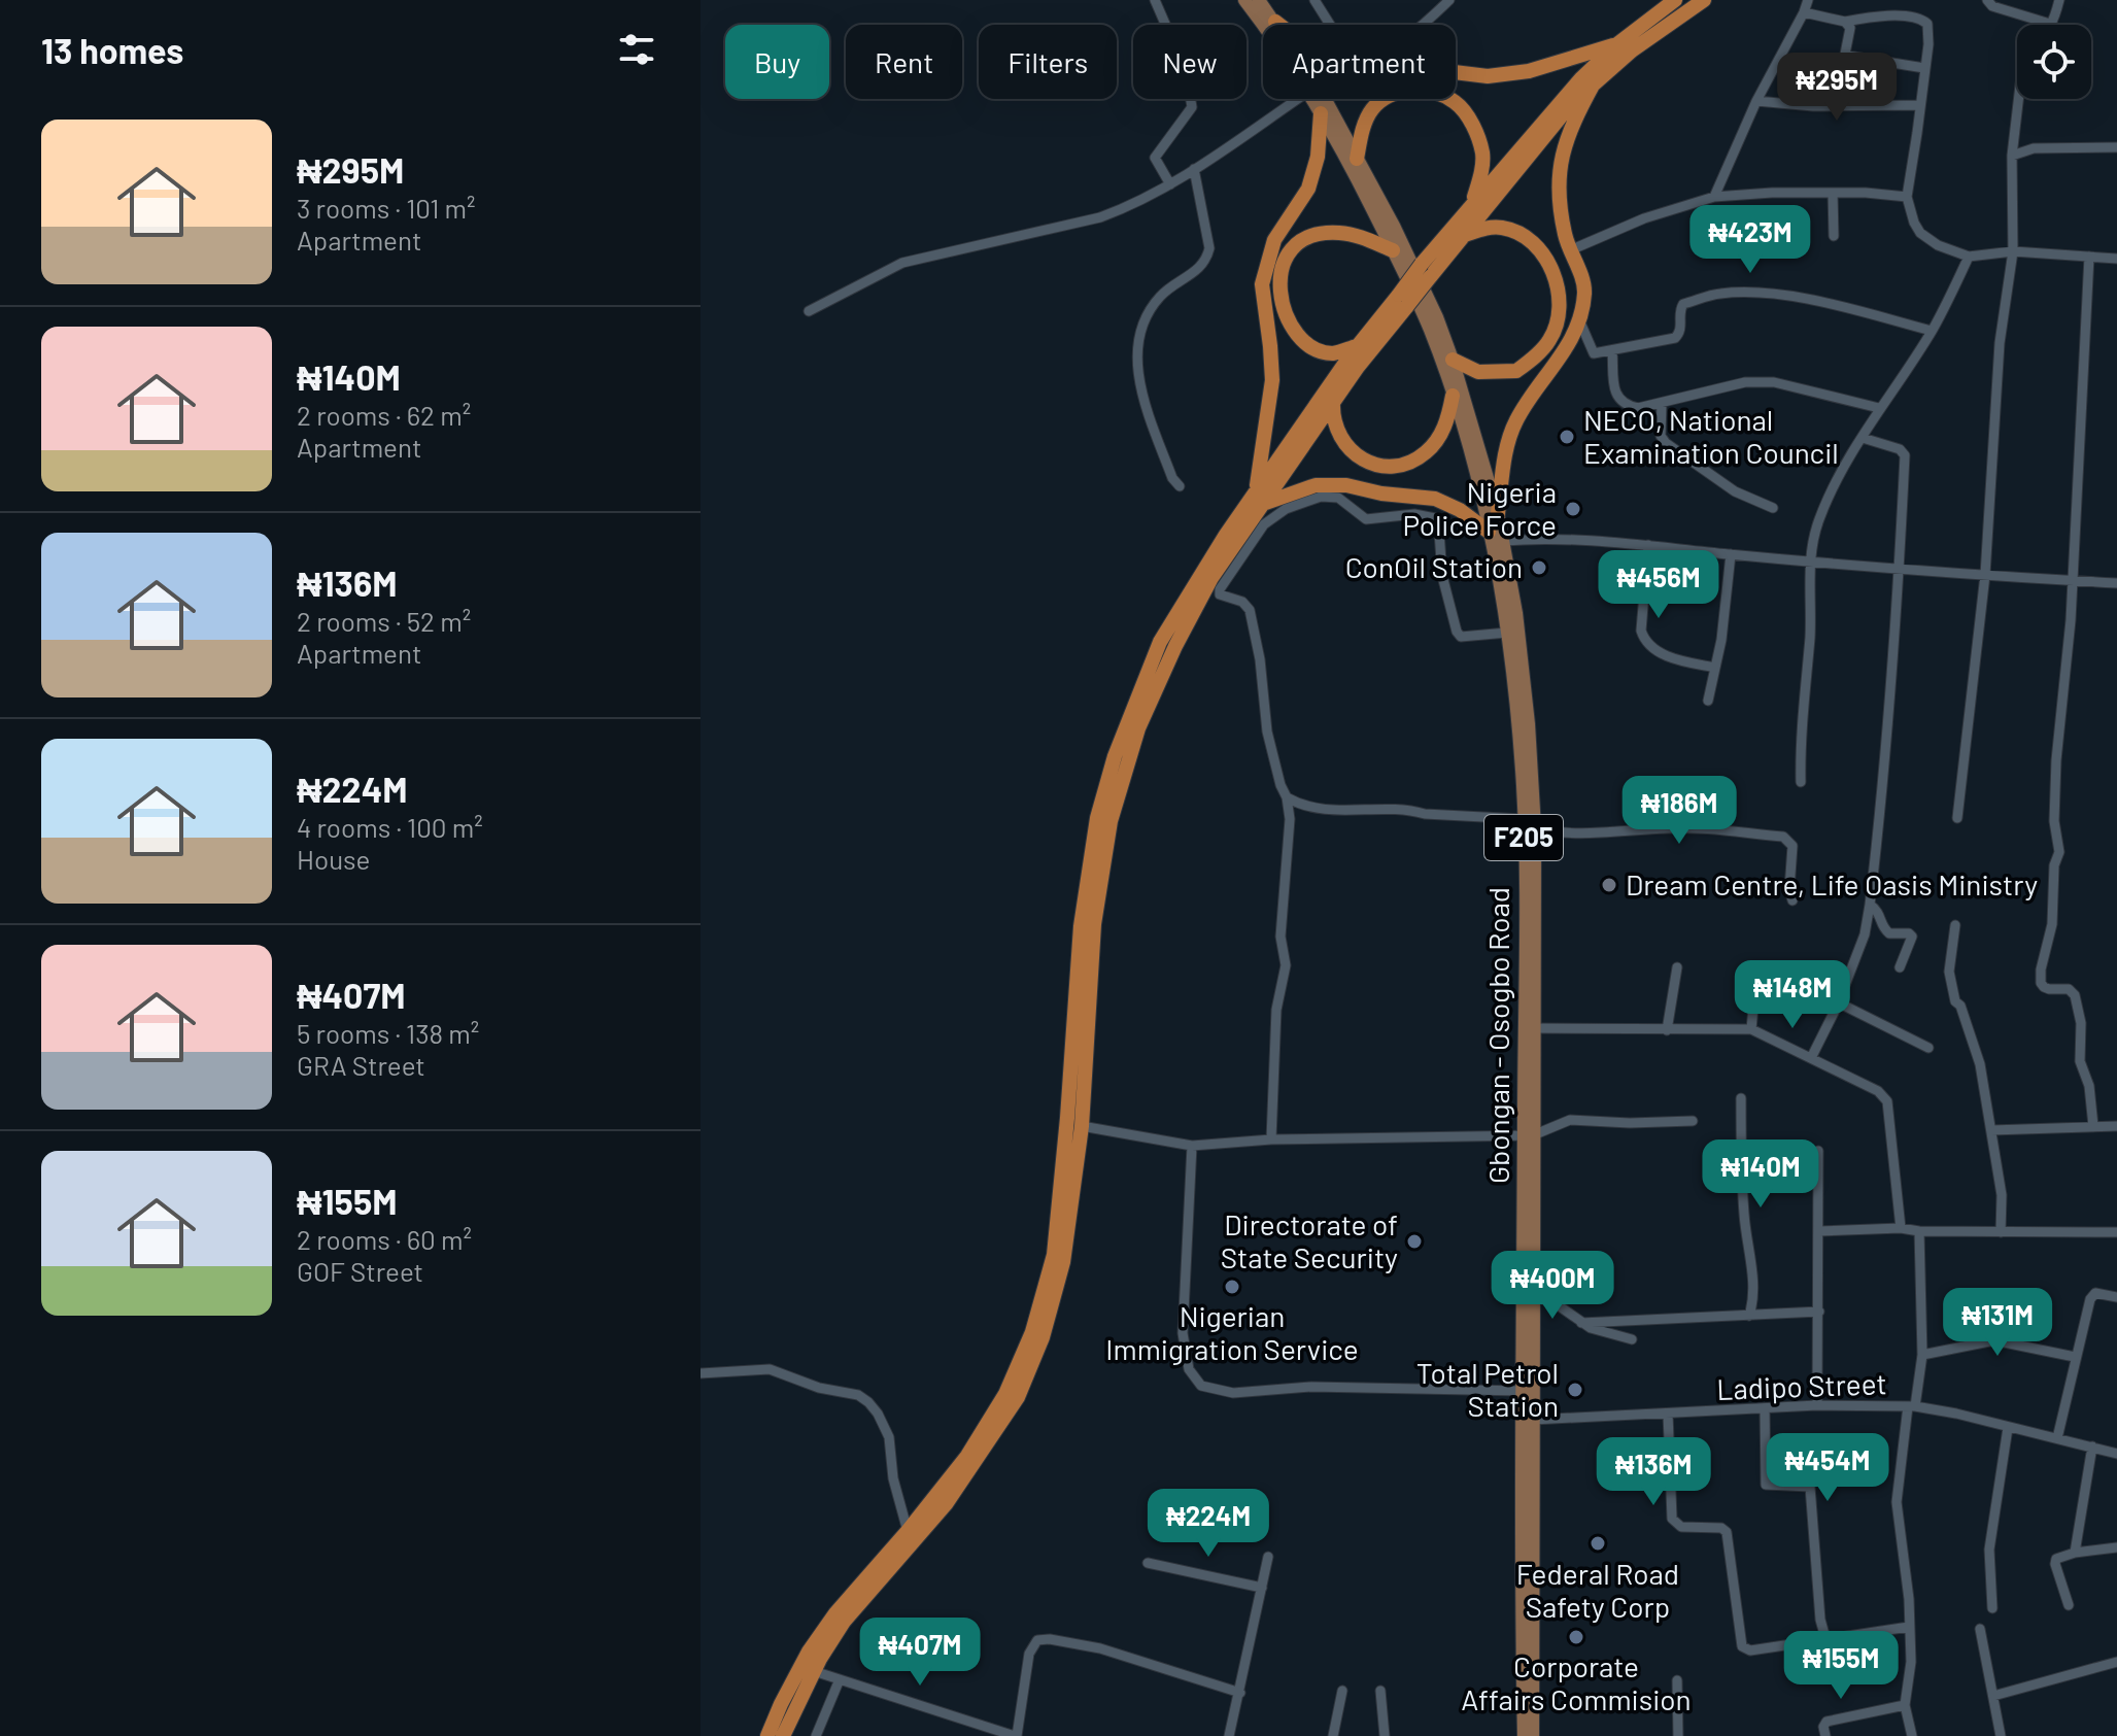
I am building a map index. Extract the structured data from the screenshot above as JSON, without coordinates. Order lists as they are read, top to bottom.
{
  "streets": {
    "main road": ["F205", "Gbongan - Osogbo Road"],
    "street": ["Ladipo Street"]
  },
  "crossings": [
    ["Gbongan - Osogbo Road", "Ladipo Street"]
  ],
  "places": [
    "NECO, National Examination Council",
    "Nigeria Police Force",
    "ConOil Station",
    "Dream Centre, Life Oasis Ministry",
    "Directorate of State Security",
    "Nigerian Immigration Service",
    "Total Petrol Station",
    "Federal Road Safety Corp",
    "Corporate Affairs Commision"
  ],
  "page": {
    "heading": "13 homes",
    "chip": [
      "Buy",
      "Rent",
      "Filters",
      "New",
      "Apartment"
    ],
    "price": [
      "₦295M",
      "₦423M",
      "₦456M",
      "₦186M",
      "₦148M",
      "₦140M",
      "₦400M",
      "₦131M",
      "₦454M",
      "₦136M",
      "₦224M",
      "₦407M",
      "₦155M"
    ],
    "list": [
      {
        "name": "₦295M",
        "note": "3 rooms · 101 m² · Apartment"
      },
      {
        "name": "₦140M",
        "note": "2 rooms · 62 m² · Apartment"
      },
      {
        "name": "₦136M",
        "note": "2 rooms · 52 m² · Apartment"
      },
      {
        "name": "₦224M",
        "note": "4 rooms · 100 m² · House"
      },
      {
        "name": "₦407M",
        "note": "5 rooms · 138 m² · GRA Street"
      },
      {
        "name": "₦155M",
        "note": "2 rooms · 60 m² · GOF Street"
      }
    ]
  }
}
